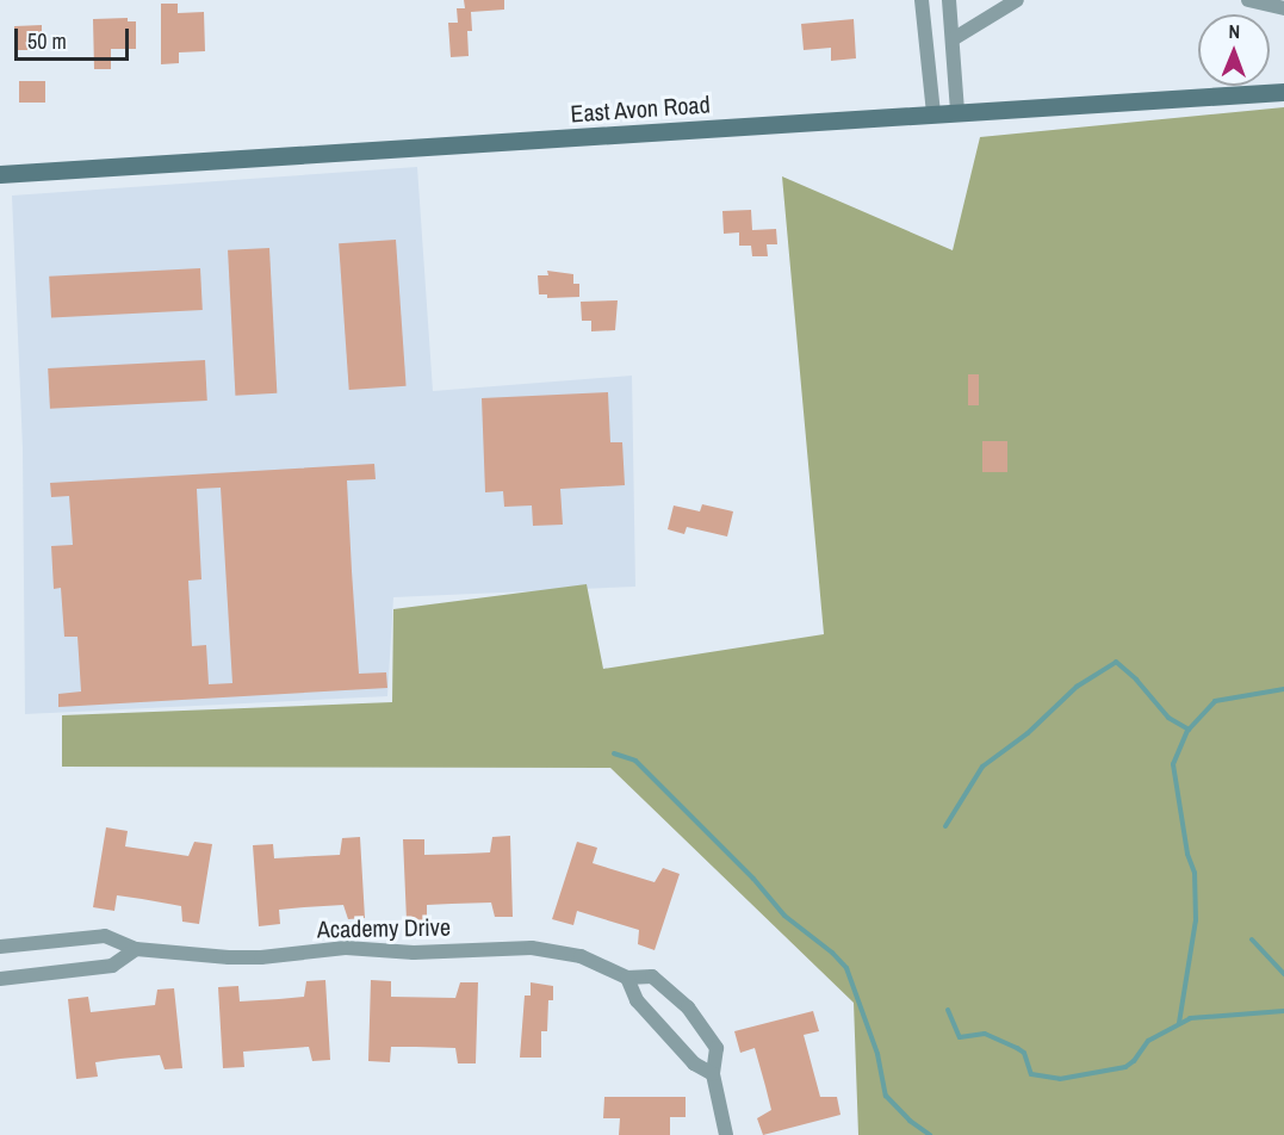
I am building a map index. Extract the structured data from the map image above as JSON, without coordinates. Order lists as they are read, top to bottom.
{
  "streets": {
    "main road": ["East Avon Road"],
    "street": ["Academy Drive"]
  },
  "scale_bar": "50 m",
  "north": "top"
}
